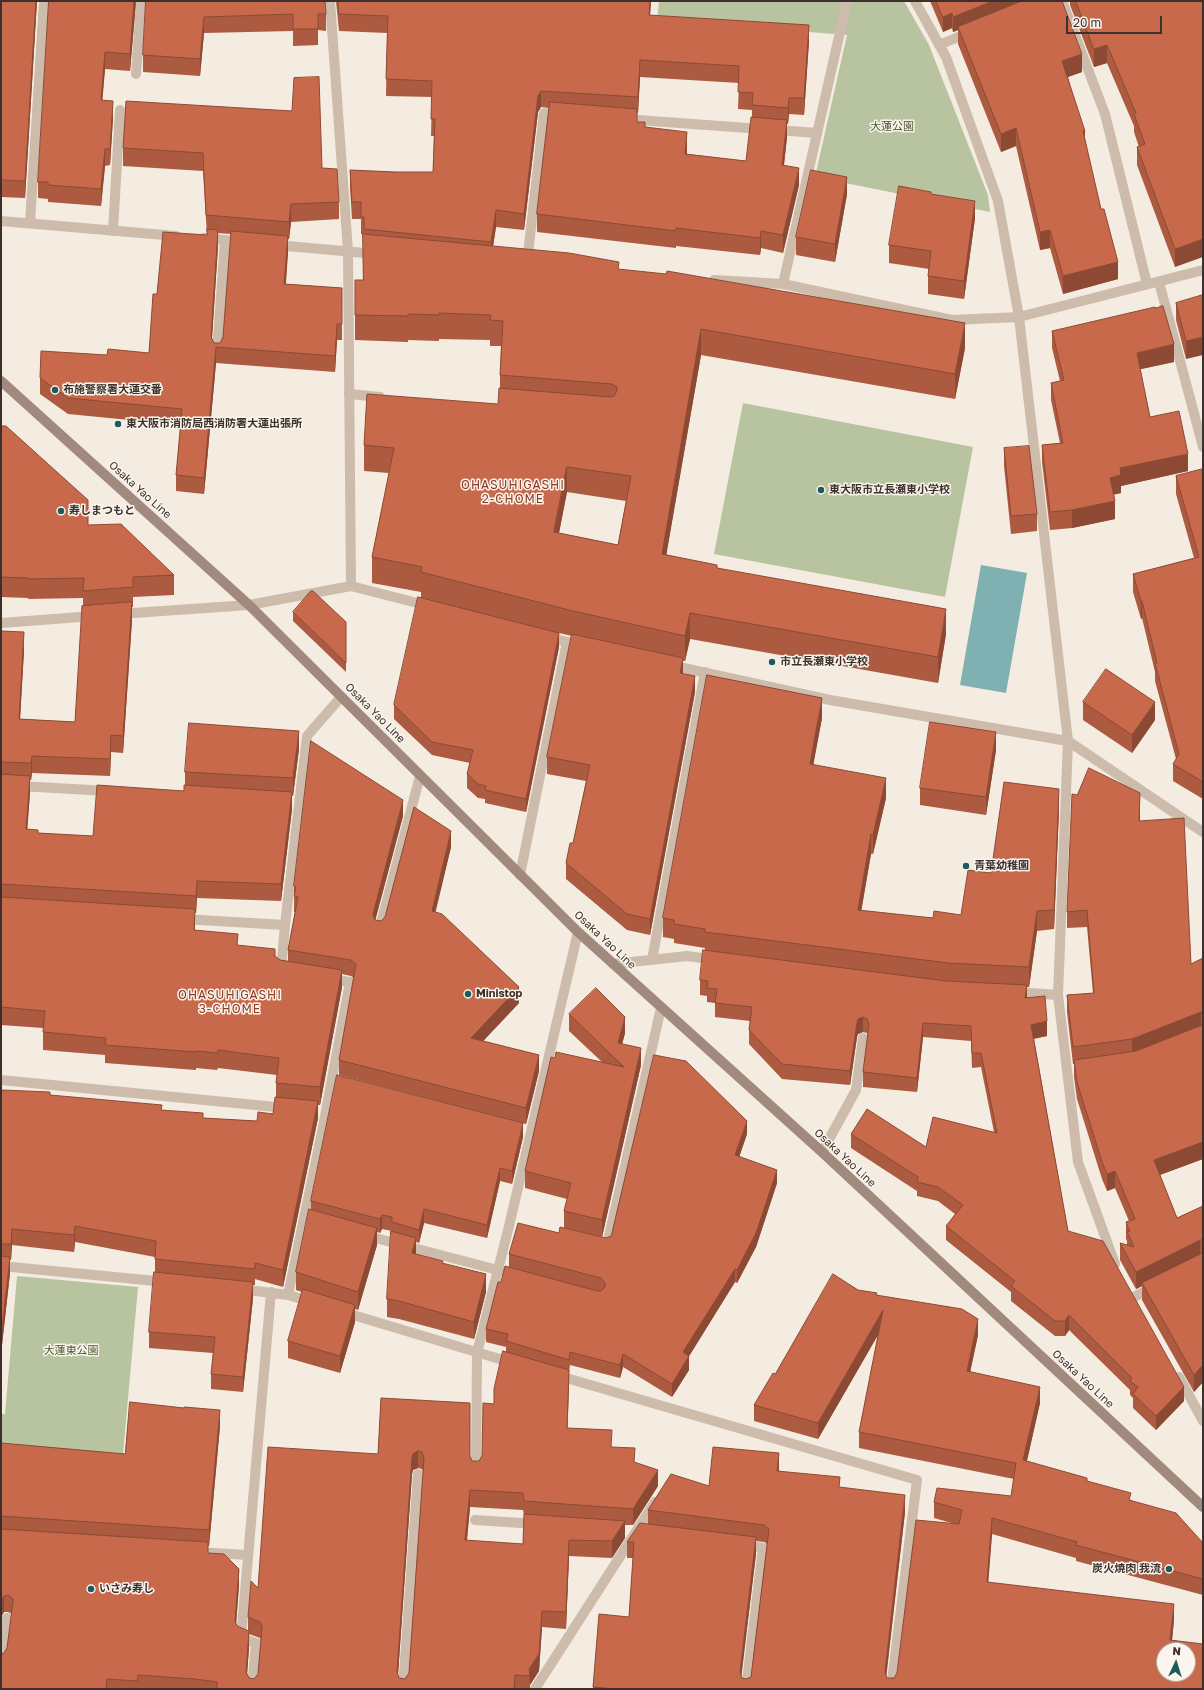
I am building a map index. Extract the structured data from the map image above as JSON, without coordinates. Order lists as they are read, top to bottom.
{
  "streets": {
    "main road": ["Osaka Yao Line"]
  },
  "districts": ["OHASUHIGASHI 2-CHOME", "OHASUHIGASHI 3-CHOME"],
  "parks": ["大蓮公園", "大蓮東公園"],
  "places": [
    "布施警察署大蓮交番",
    "東大阪市消防局西消防署大蓮出張所",
    "東大阪市立長瀬東小学校",
    "寿しまつもと",
    "市立長瀬東小学校",
    "青葉幼稚園",
    "Ministop",
    "炭火焼肉 我流",
    "いさみ寿し"
  ],
  "scale_bar": "20 m",
  "north": "top"
}
